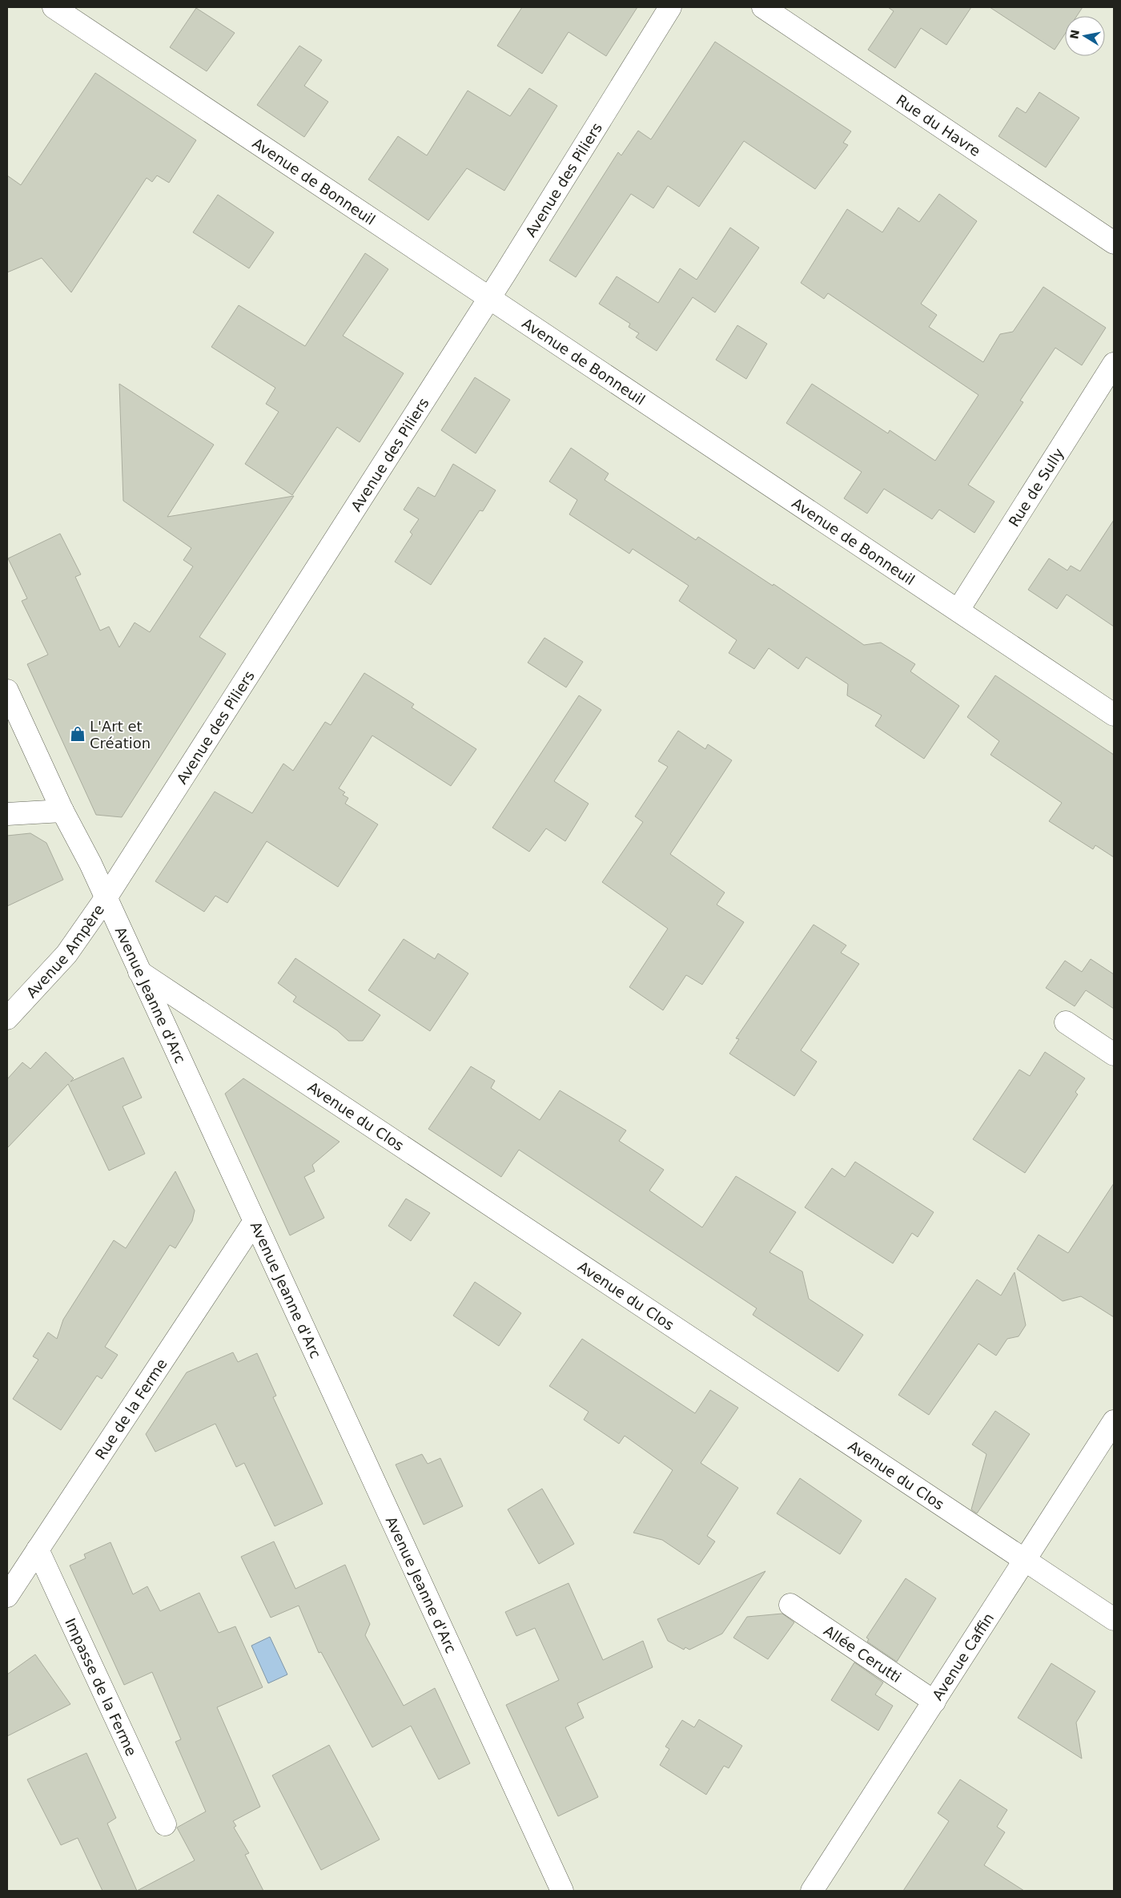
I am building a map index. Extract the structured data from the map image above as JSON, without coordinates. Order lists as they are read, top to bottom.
{
  "streets": {
    "street": [
      "Rue du Havre",
      "Avenue des Piliers",
      "Avenue de Bonneuil",
      "Rue de Sully",
      "Avenue Ampère",
      "Avenue Jeanne d'Arc",
      "Avenue du Clos",
      "Rue de la Ferme",
      "Allée Cerutti",
      "Avenue Caffin",
      "Impasse de la Ferme"
    ]
  },
  "crossings": [
    ["Avenue des Piliers", "Avenue de Bonneuil"],
    ["Avenue des Piliers", "Avenue Ampère"],
    ["Avenue des Piliers", "Avenue Jeanne d'Arc"],
    ["Avenue de Bonneuil", "Rue de Sully"],
    ["Avenue Ampère", "Avenue Jeanne d'Arc"],
    ["Avenue Jeanne d'Arc", "Avenue du Clos"],
    ["Avenue Jeanne d'Arc", "Rue de la Ferme"],
    ["Avenue du Clos", "Avenue Caffin"],
    ["Rue de la Ferme", "Impasse de la Ferme"],
    ["Allée Cerutti", "Avenue Caffin"]
  ],
  "places": {
    "shop": ["L'Art et Création"]
  },
  "north": "left"
}
